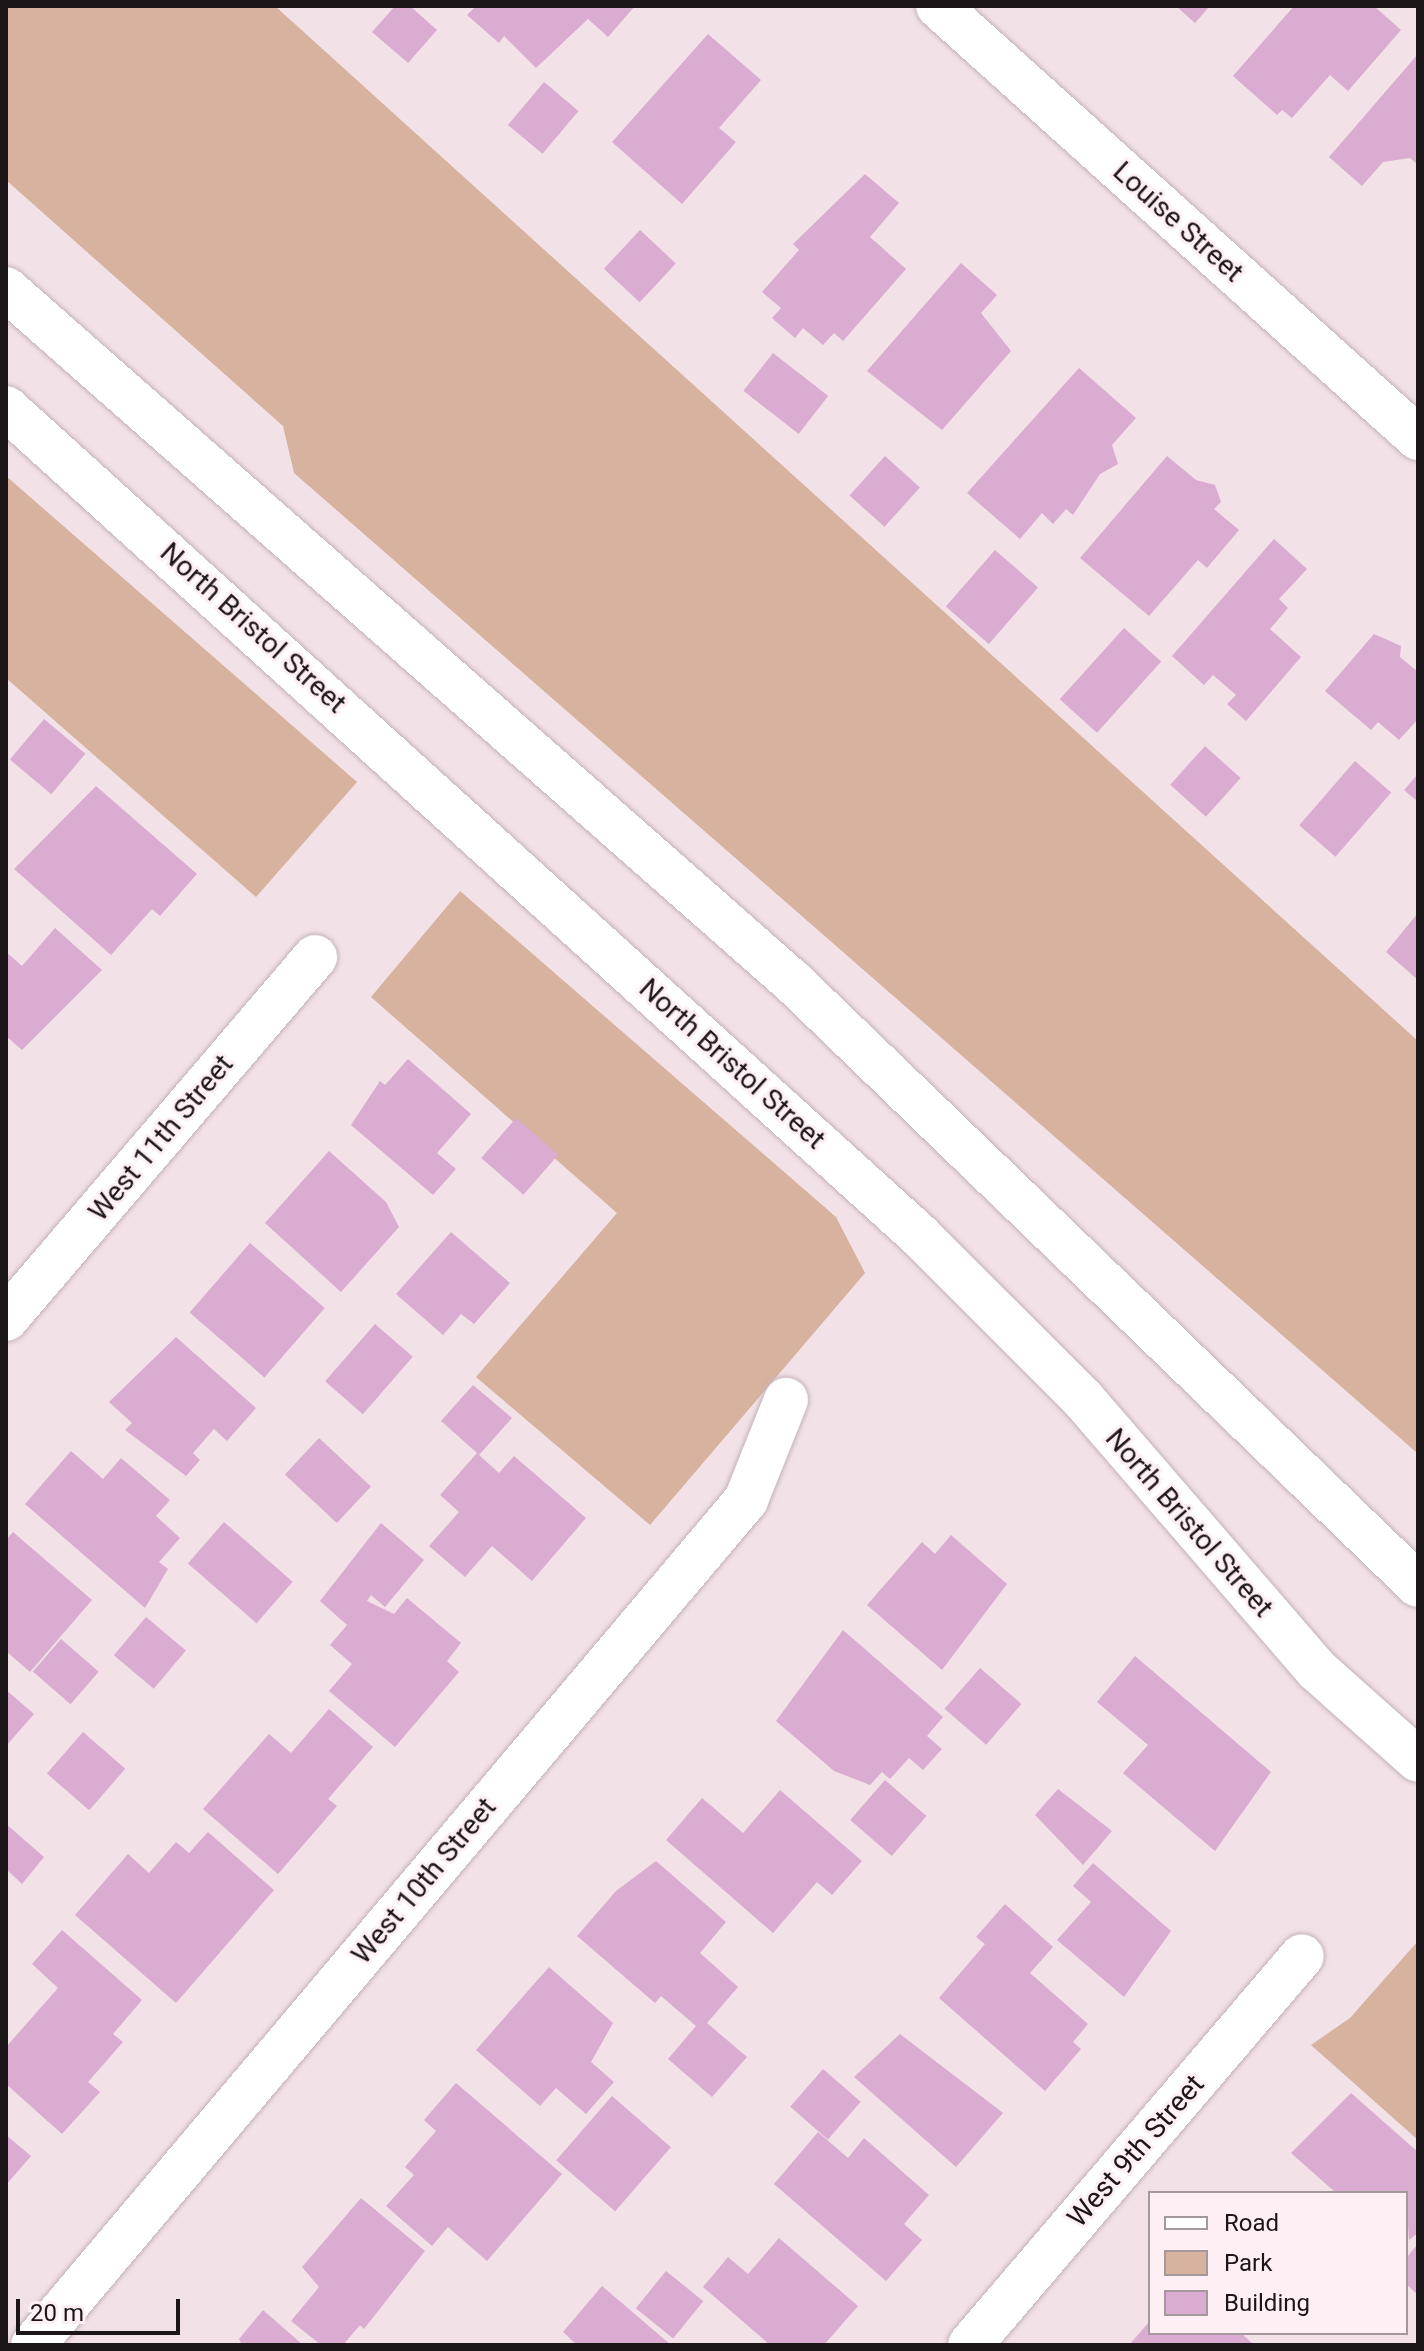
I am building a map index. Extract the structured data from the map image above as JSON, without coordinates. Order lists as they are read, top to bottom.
{
  "streets": {
    "main road": [
      "Louise Street",
      "North Bristol Street",
      "West 11th Street",
      "West 10th Street",
      "West 9th Street"
    ]
  },
  "legend": ["Road", "Park", "Building"],
  "scale_bar": "20 m"
}
